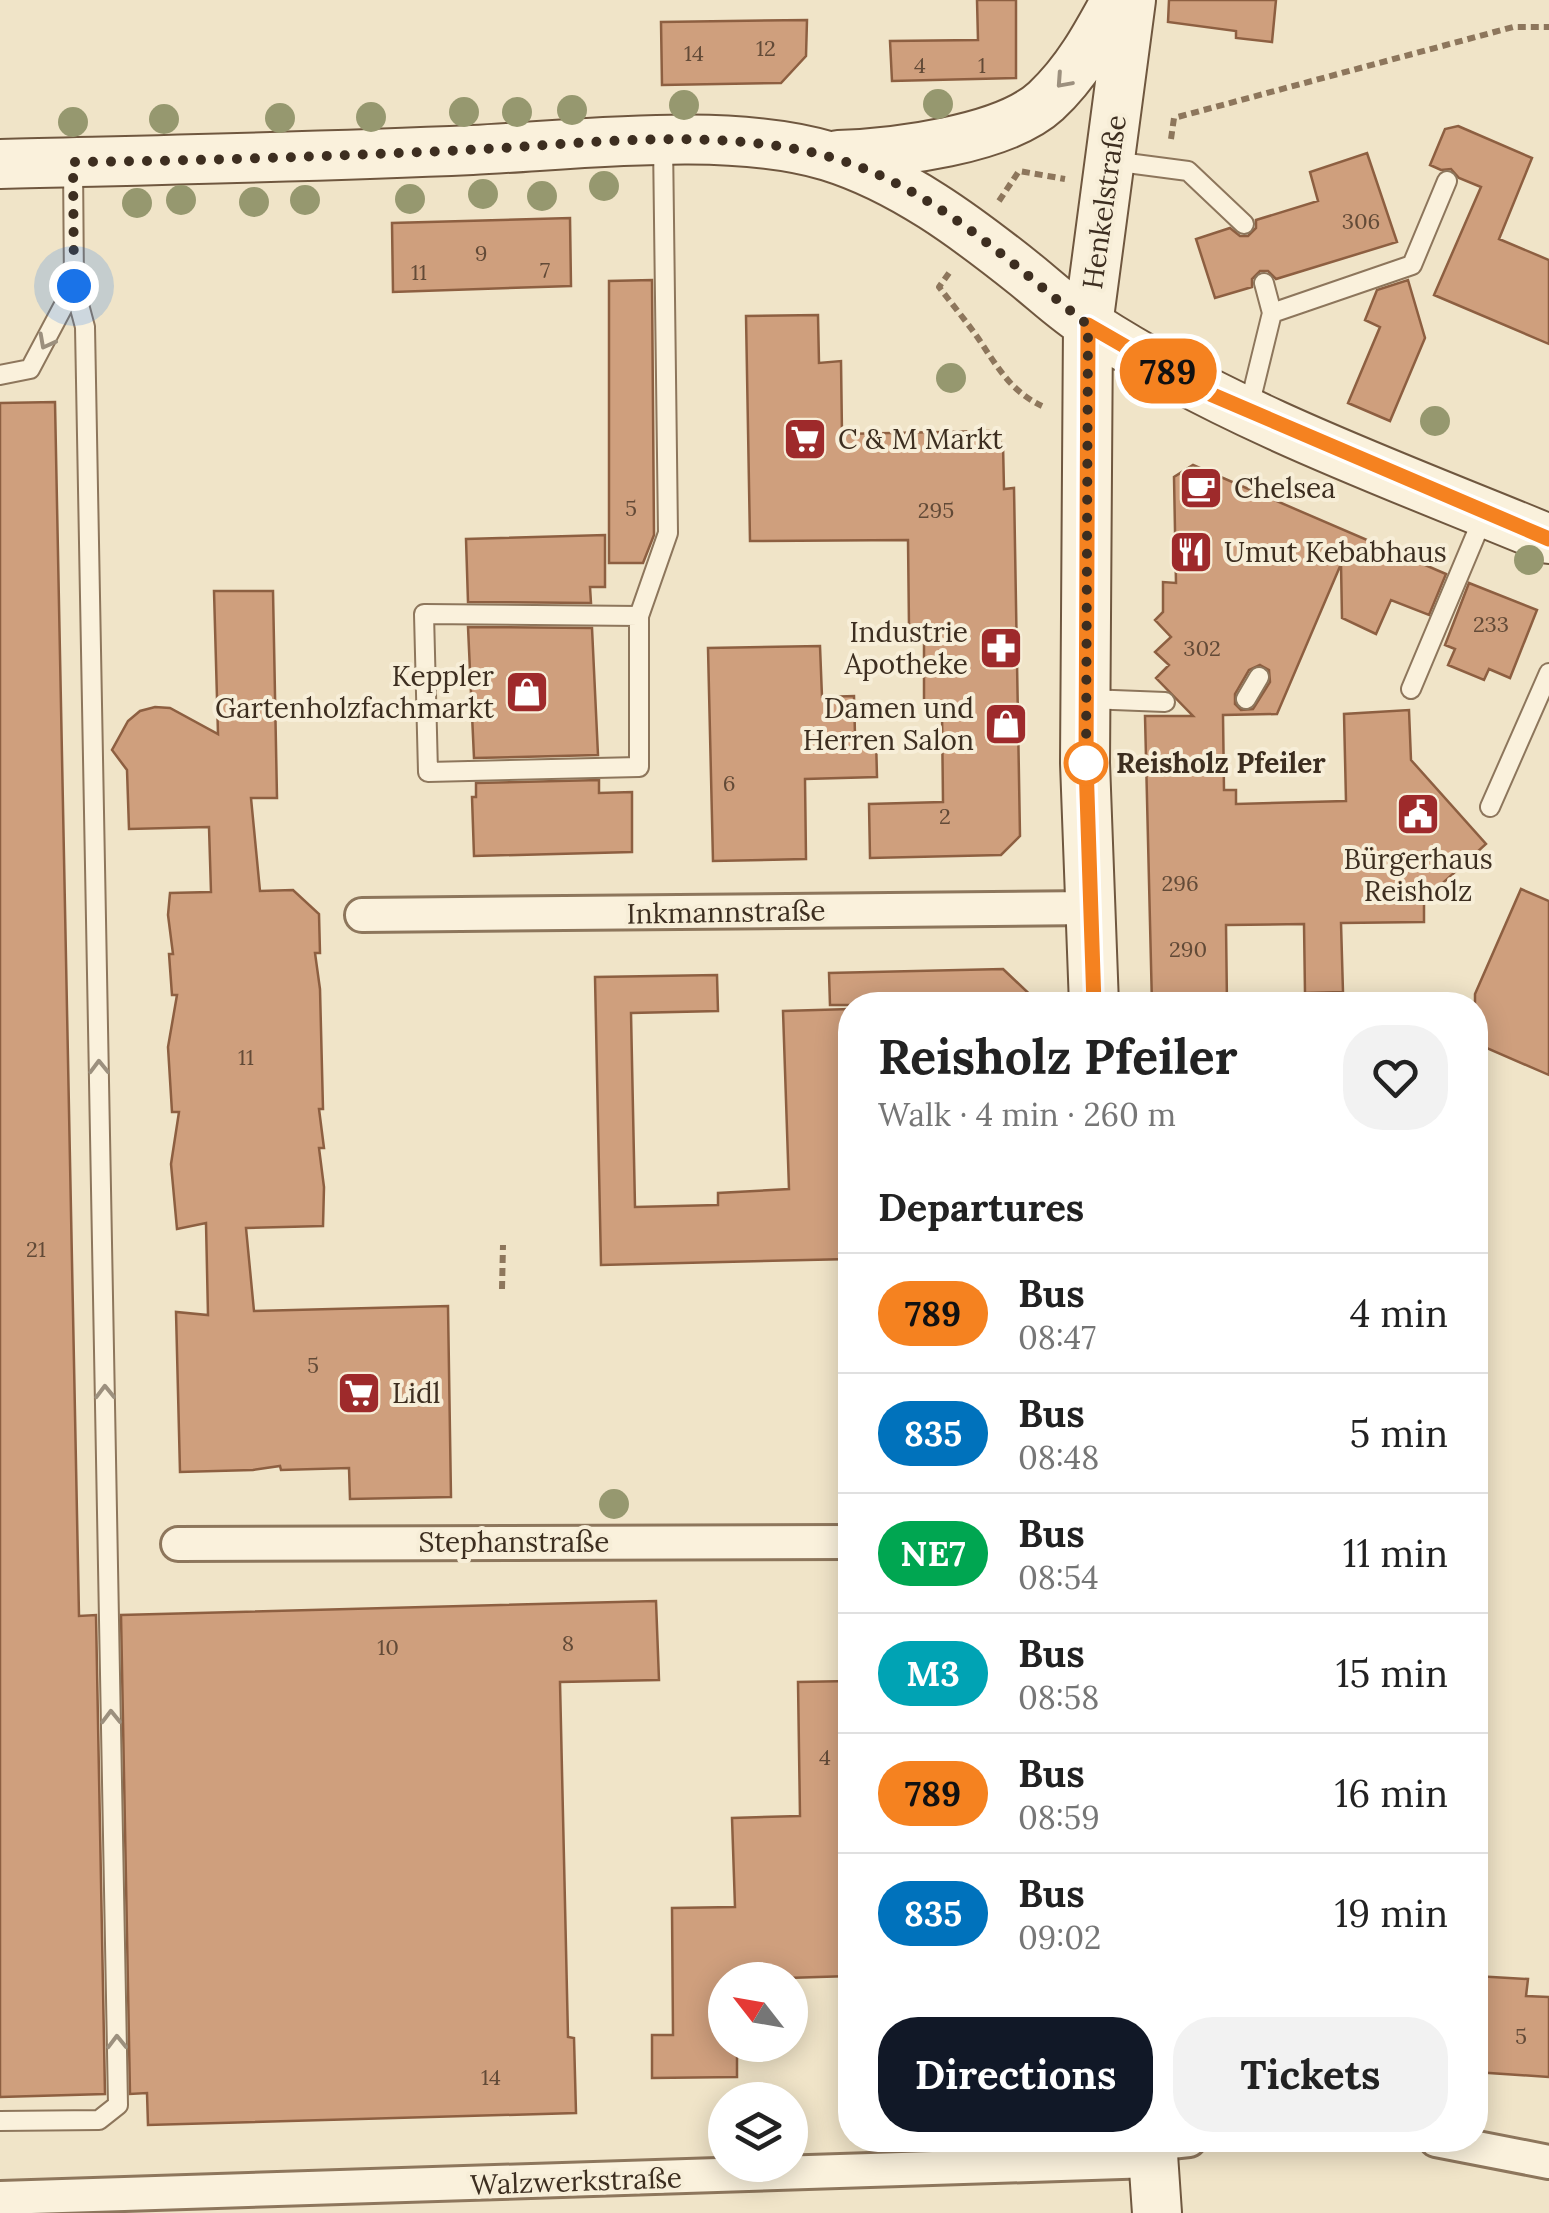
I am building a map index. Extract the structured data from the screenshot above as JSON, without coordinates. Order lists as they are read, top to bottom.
{
  "streets": {
    "street": [
      "Henkelstraße",
      "Inkmannstraße",
      "Stephanstraße",
      "Walzwerkstraße"
    ]
  },
  "crossings": [
    ["Henkelstraße", "Inkmannstraße"]
  ],
  "places": {
    "supermarket": ["C & M Markt", "Lidl"],
    "cafe": ["Chelsea"],
    "restaurant": ["Umut Kebabhaus"],
    "pharmacy": ["Industrie Apotheke"],
    "shop": ["Keppler Gartenholzfachmarkt", "Damen und Herren Salon"],
    "other": ["Reisholz Pfeiler"],
    "public building": ["Bürgerhaus Reisholz"]
  },
  "lines": ["bus line 789"],
  "house_numbers": [
    "12",
    "14",
    "4",
    "1",
    "306",
    "9",
    "7",
    "11",
    "5",
    "295",
    "233",
    "302",
    "6",
    "2",
    "296",
    "290",
    "11",
    "21",
    "5",
    "8",
    "10",
    "4",
    "5",
    "14"
  ],
  "north": "top left",
  "page": {
    "on_map": "789",
    "heading": [
      ["Reisholz Pfeiler", "Walk · 4 min · 260 m"],
      "Departures"
    ],
    "list": [
      {
        "mark": "789",
        "name": "Bus",
        "note": "08:47",
        "value": "4 min"
      },
      {
        "mark": "835",
        "name": "Bus",
        "note": "08:48",
        "value": "5 min"
      },
      {
        "mark": "NE7",
        "name": "Bus",
        "note": "08:54",
        "value": "11 min"
      },
      {
        "mark": "M3",
        "name": "Bus",
        "note": "08:58",
        "value": "15 min"
      },
      {
        "mark": "789",
        "name": "Bus",
        "note": "08:59",
        "value": "16 min"
      },
      {
        "mark": "835",
        "name": "Bus",
        "note": "09:02",
        "value": "19 min"
      }
    ],
    "buttons": ["Directions", "Tickets"]
  }
}
